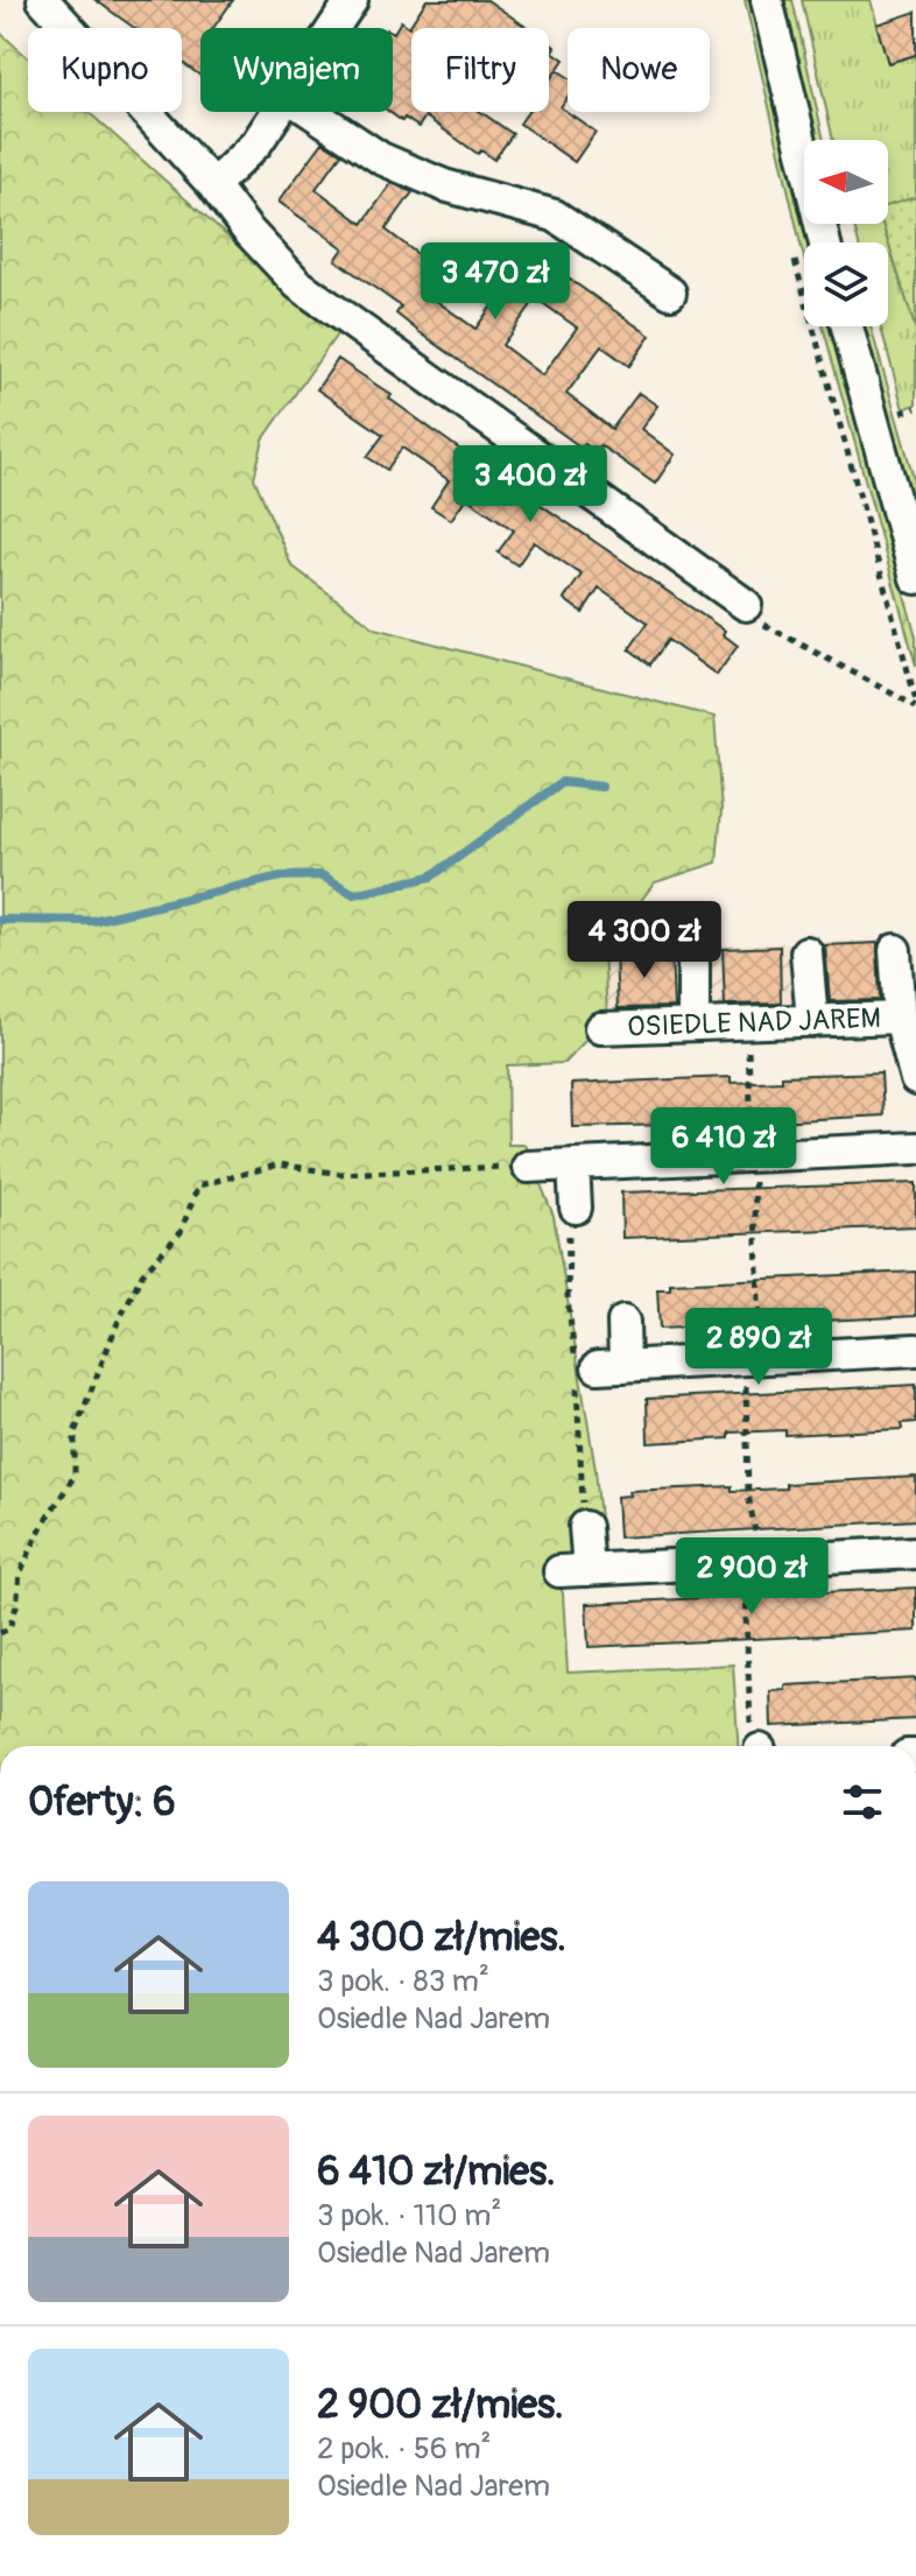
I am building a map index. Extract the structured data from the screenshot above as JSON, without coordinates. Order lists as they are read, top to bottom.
{
  "streets": {
    "street": ["OSIEDLE NAD JAREM"]
  },
  "north": "left",
  "page": {
    "chip": [
      "Kupno",
      "Wynajem",
      "Filtry",
      "Nowe"
    ],
    "price": [
      "3 470 zł",
      "3 400 zł",
      "4 300 zł",
      "6 410 zł",
      "2 890 zł",
      "2 900 zł"
    ],
    "heading": "Oferty: 6",
    "list": [
      {
        "name": "4 300 zł/mies.",
        "note": "3 pok. · 83 m² · Osiedle Nad Jarem"
      },
      {
        "name": "6 410 zł/mies.",
        "note": "3 pok. · 110 m² · Osiedle Nad Jarem"
      },
      {
        "name": "2 900 zł/mies.",
        "note": "2 pok. · 56 m² · Osiedle Nad Jarem"
      }
    ]
  }
}
